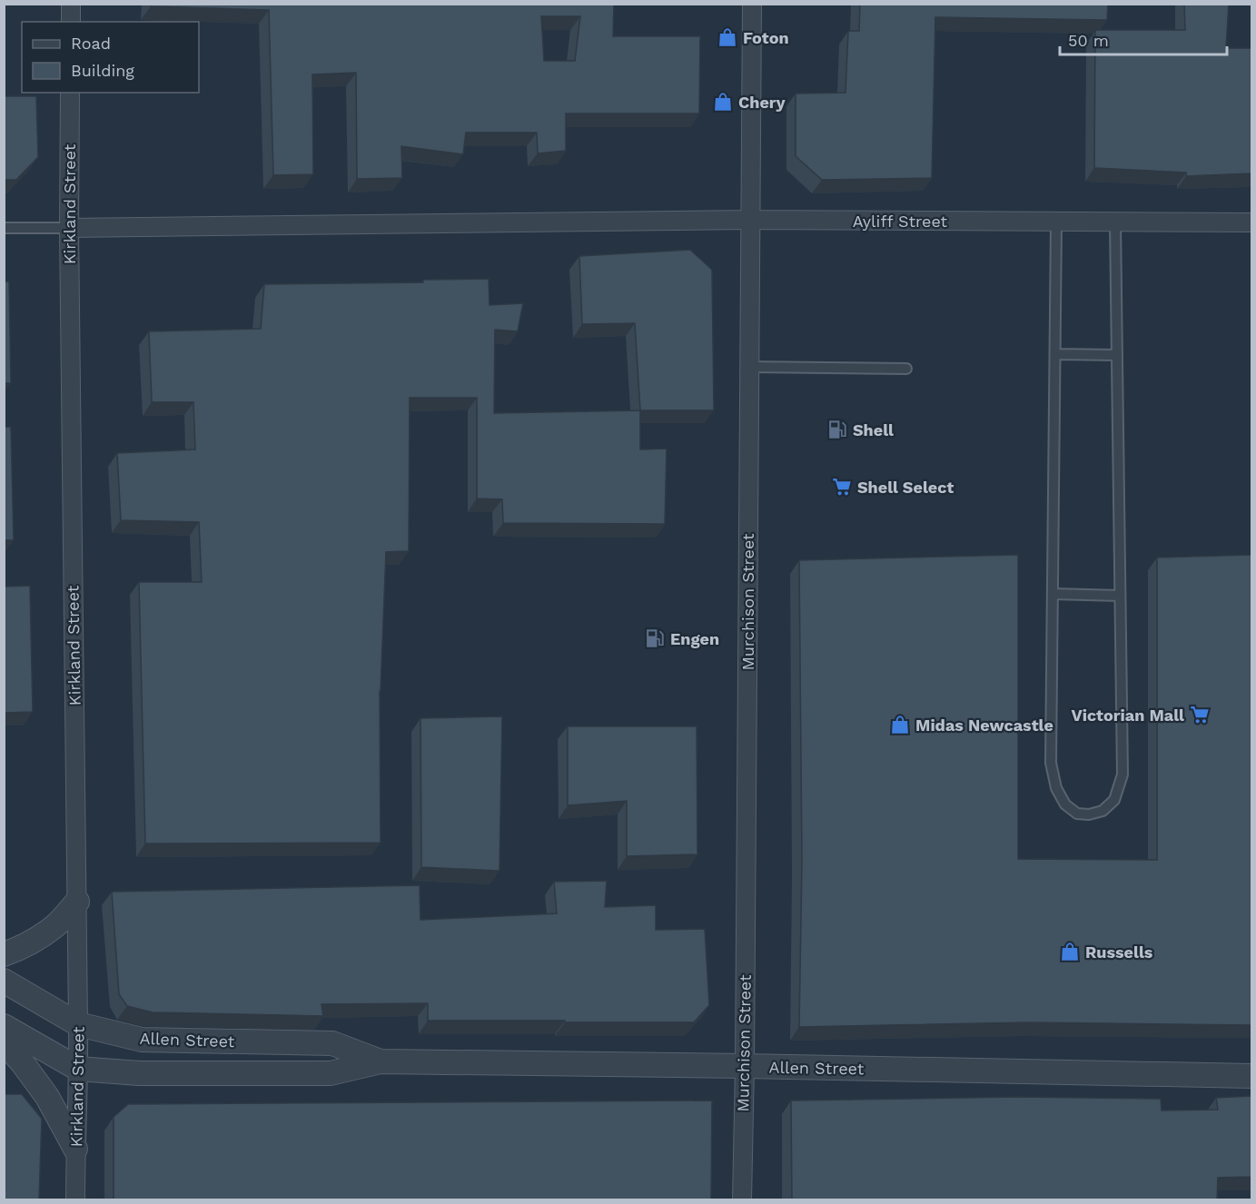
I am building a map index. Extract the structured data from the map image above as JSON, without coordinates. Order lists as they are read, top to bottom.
{
  "streets": {
    "street": [
      "Kirkland Street",
      "Ayliff Street",
      "Murchison Street",
      "Allen Street"
    ]
  },
  "crossings": [
    ["Kirkland Street", "Ayliff Street"],
    ["Kirkland Street", "Allen Street"],
    ["Ayliff Street", "Murchison Street"],
    ["Murchison Street", "Allen Street"]
  ],
  "places": {
    "shop": [
      "Foton",
      "Chery",
      "Midas Newcastle",
      "Russells"
    ],
    "fuel station": ["Shell", "Engen"],
    "supermarket": ["Shell Select", "Victorian Mall"]
  },
  "legend": ["Road", "Building"],
  "scale_bar": "50 m"
}
